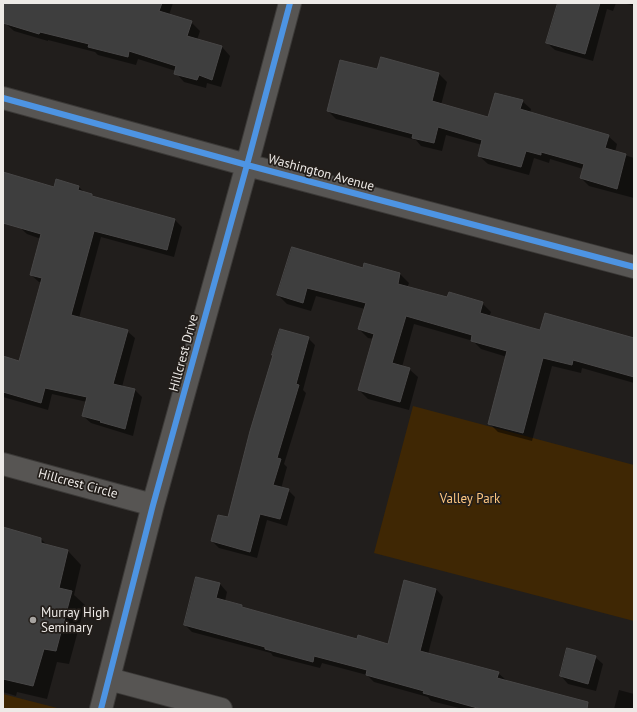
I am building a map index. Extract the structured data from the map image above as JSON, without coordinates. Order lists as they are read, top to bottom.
{
  "streets": {
    "street": ["Washington Avenue", "Hillcrest Drive", "Hillcrest Circle"]
  },
  "crossings": [
    ["Washington Avenue", "Hillcrest Drive"],
    ["Hillcrest Drive", "Hillcrest Circle"]
  ],
  "parks": ["Valley Park"],
  "places": ["Murray High Seminary"]
}
